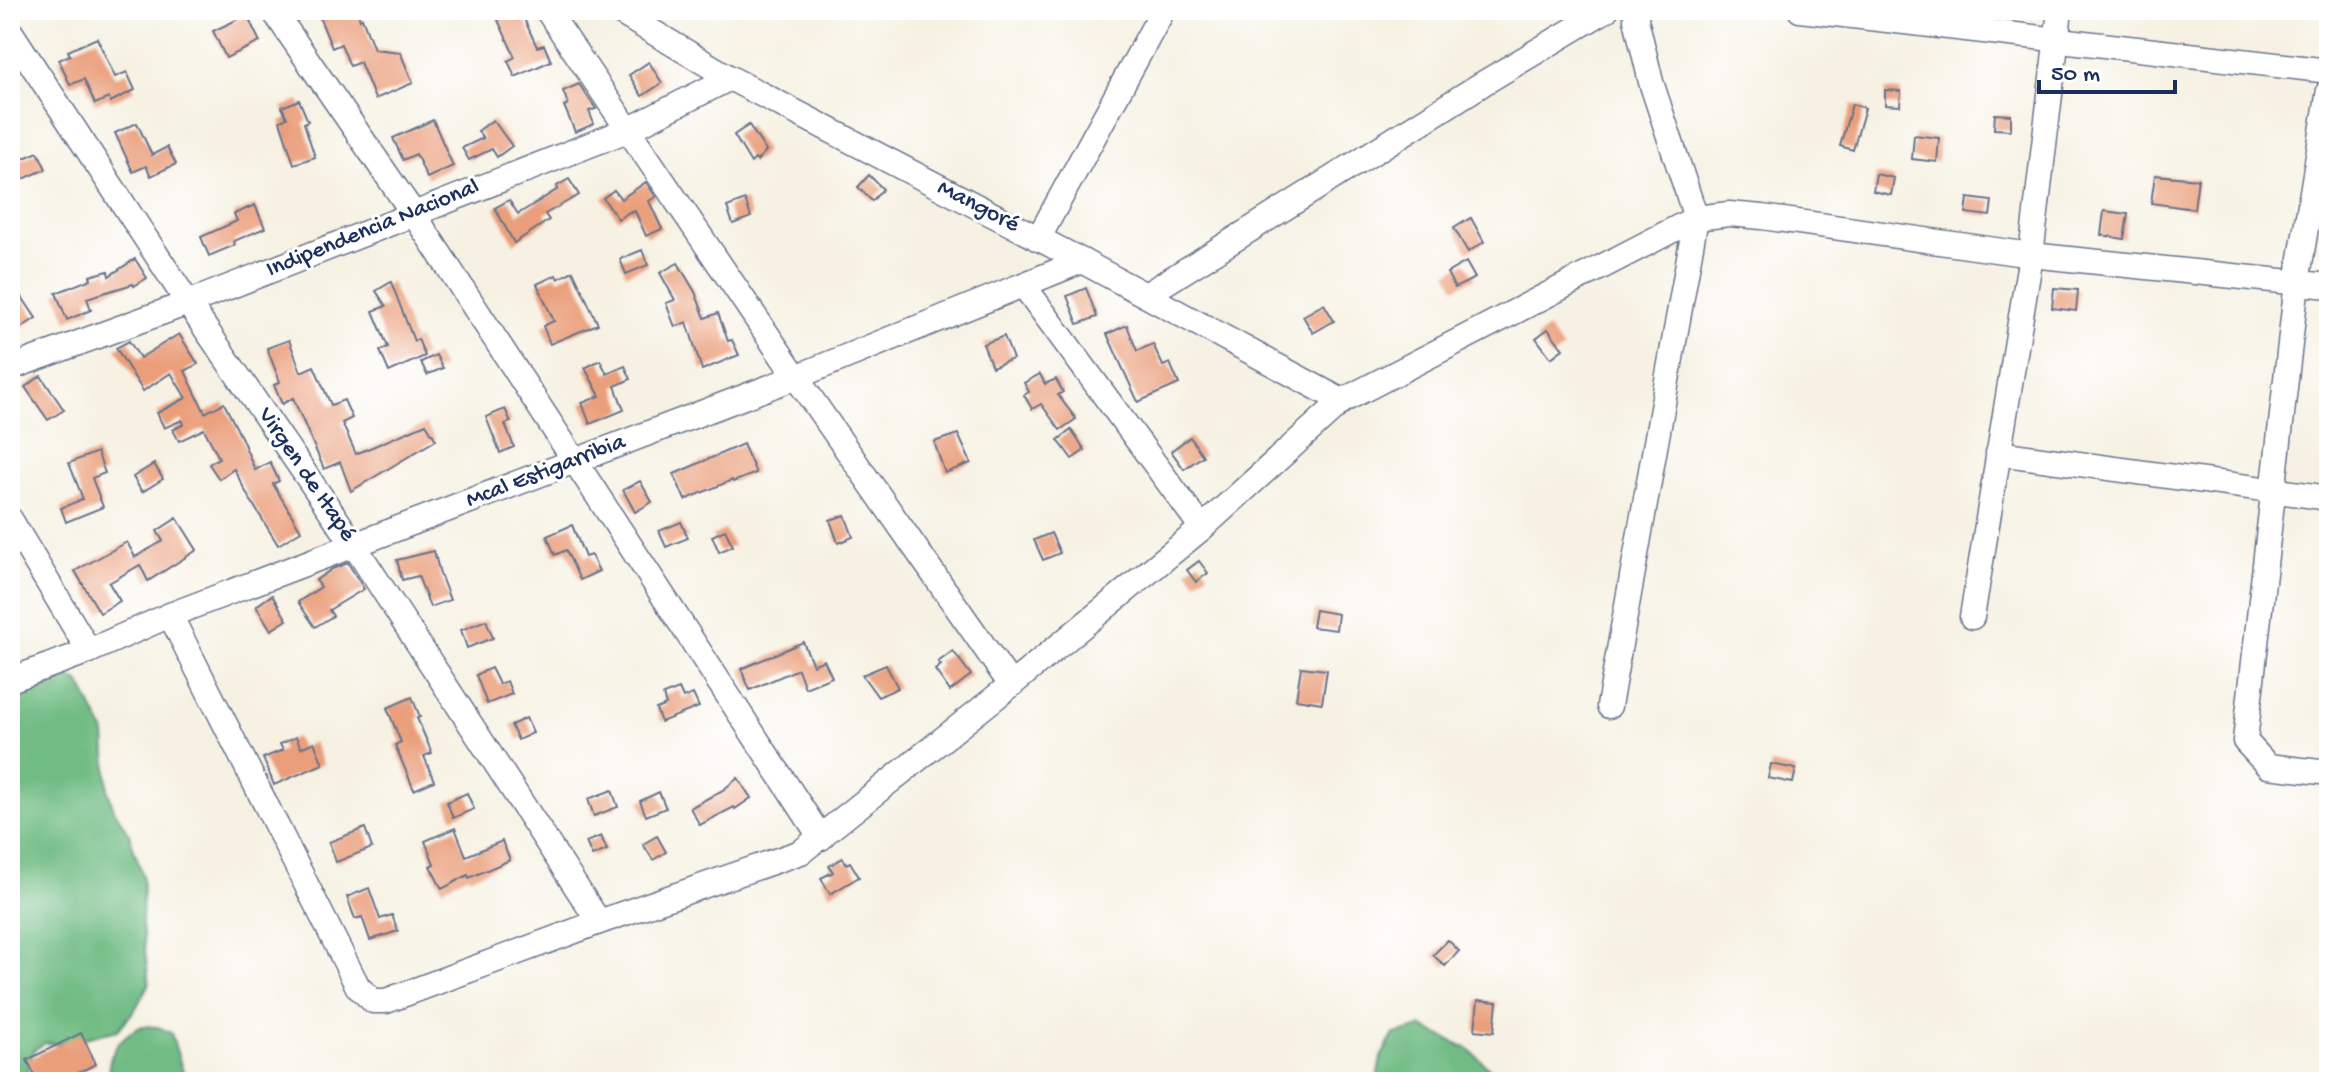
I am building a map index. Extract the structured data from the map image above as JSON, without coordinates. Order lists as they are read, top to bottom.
{
  "streets": {
    "street": [
      "Mangoré",
      "Indipendencia Nacional",
      "Mcal Estigarribia",
      "Virgen de Itapé"
    ]
  },
  "crossings": [
    ["Mangoré", "Indipendencia Nacional"],
    ["Mangoré", "Mcal Estigarribia"],
    ["Indipendencia Nacional", "Virgen de Itapé"],
    ["Mcal Estigarribia", "Virgen de Itapé"]
  ],
  "scale_bar": "50 m"
}
